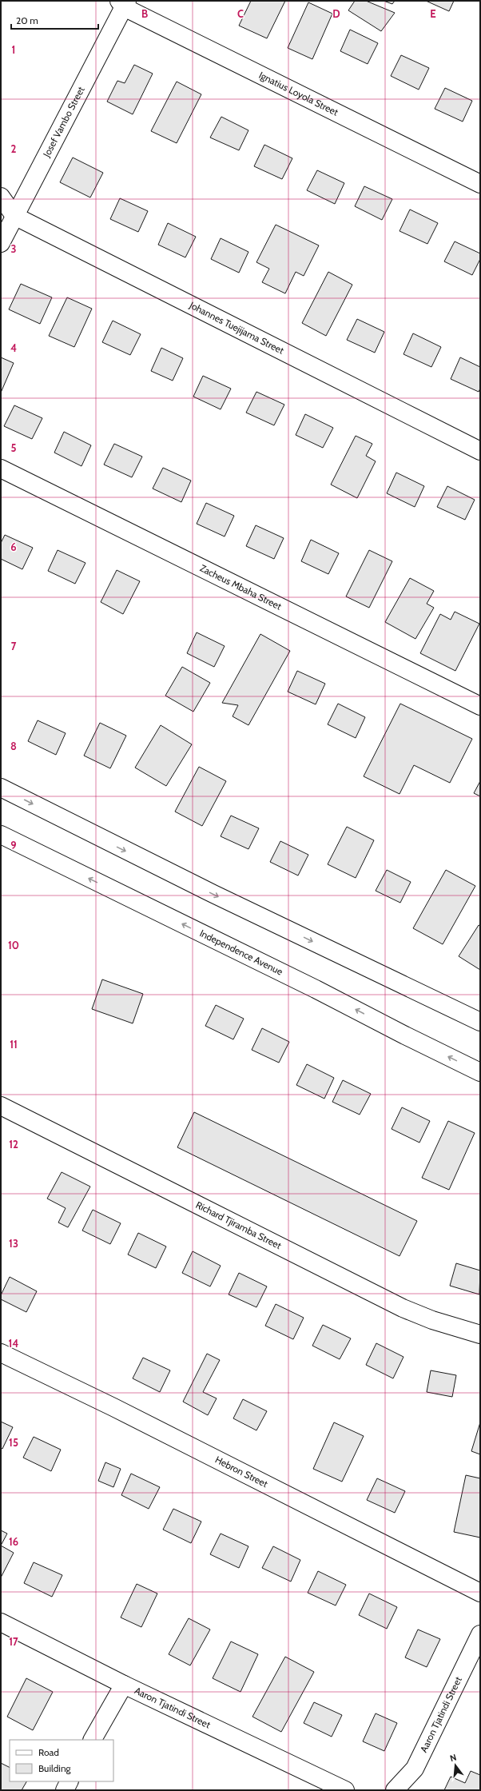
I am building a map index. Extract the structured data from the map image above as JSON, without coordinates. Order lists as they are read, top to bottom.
{
  "streets": {
    "street": [
      "Ignatius Loyola Street",
      "Josef Vambo Street",
      "Johannes Tuejijama Street",
      "Zacheus Mbaha Street",
      "Independence Avenue",
      "Richard Tjiramba Street",
      "Hebron Street",
      "Aaron Tjatindi Street"
    ]
  },
  "crossings": [
    ["Ignatius Loyola Street", "Josef Vambo Street"],
    ["Josef Vambo Street", "Johannes Tuejijama Street"]
  ],
  "legend": ["Road", "Building"],
  "scale_bar": "20 m",
  "north": "top",
  "grid": {
    "columns": [
      "B",
      "C",
      "D",
      "E"
    ],
    "rows": [
      "1",
      "2",
      "3",
      "4",
      "5",
      "6",
      "7",
      "8",
      "9",
      "10",
      "11",
      "12",
      "13",
      "14",
      "15",
      "16",
      "17"
    ]
  }
}
